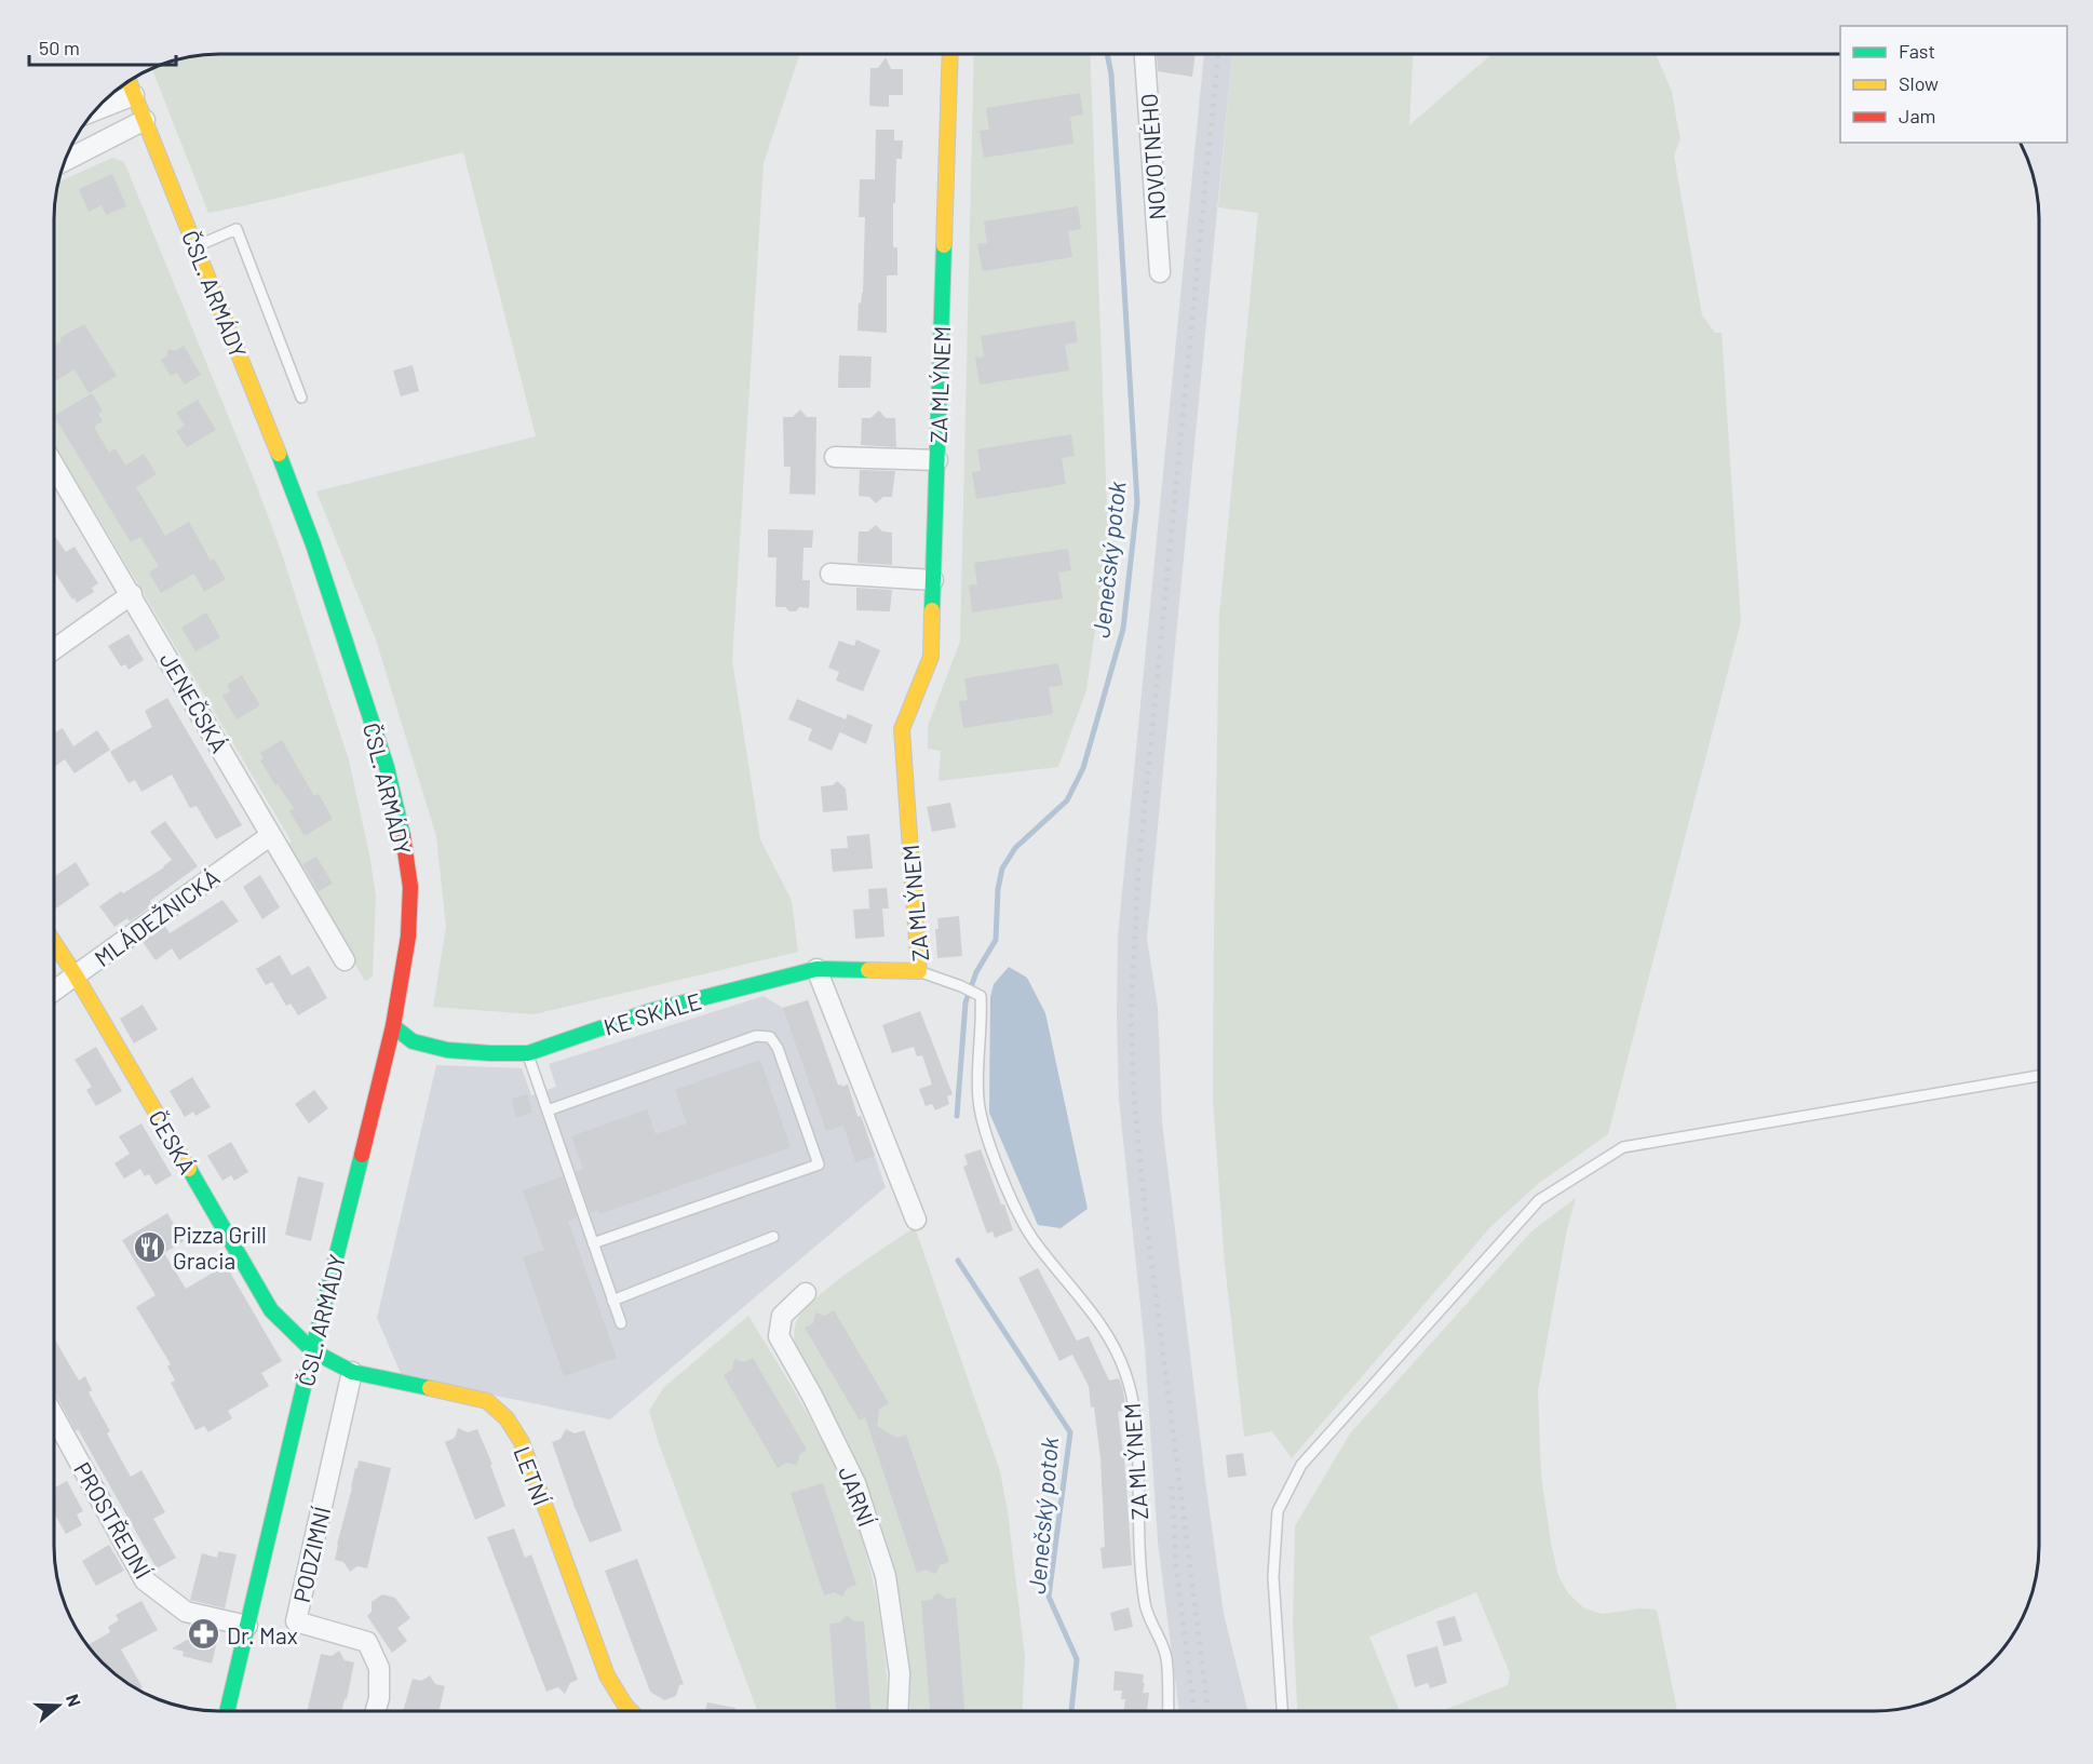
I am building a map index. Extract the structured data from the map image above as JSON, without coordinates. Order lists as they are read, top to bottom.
{
  "streets": {
    "street": [
      "NOVOTNÉHO",
      "ČSL. ARMÁDY",
      "ZA MLÝNEM",
      "JENEČSKÁ",
      "MLÁDEŽNICKÁ",
      "KE SKÁLE",
      "ČESKÁ",
      "LETNÍ",
      "JARNÍ",
      "PROSTŘEDNÍ",
      "PODZIMNÍ"
    ]
  },
  "crossings": [
    ["ČSL. ARMÁDY", "KE SKÁLE"],
    ["ČSL. ARMÁDY", "ČESKÁ"],
    ["ČSL. ARMÁDY", "LETNÍ"],
    ["ČSL. ARMÁDY", "PROSTŘEDNÍ"],
    ["ZA MLÝNEM", "KE SKÁLE"],
    ["JENEČSKÁ", "MLÁDEŽNICKÁ"],
    ["MLÁDEŽNICKÁ", "ČESKÁ"],
    ["ČESKÁ", "LETNÍ"],
    ["LETNÍ", "PODZIMNÍ"]
  ],
  "water": ["Jenečský potok"],
  "places": {
    "restaurant": ["Pizza Grill Gracia"],
    "pharmacy": ["Dr. Max"]
  },
  "legend": ["Fast", "Slow", "Jam"],
  "scale_bar": "50 m",
  "north": "right"
}
